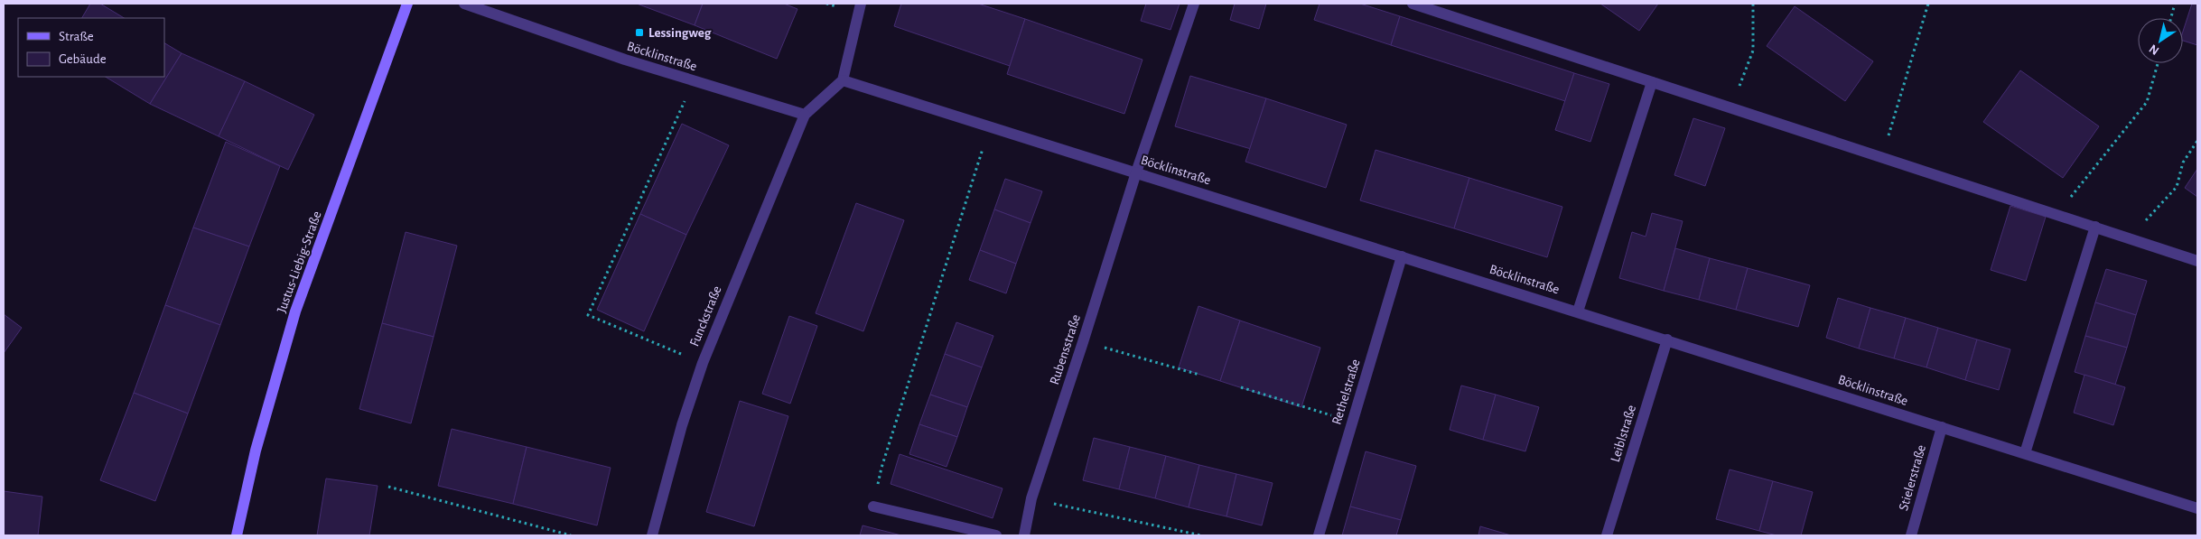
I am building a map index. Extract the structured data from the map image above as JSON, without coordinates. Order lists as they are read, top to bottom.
{
  "streets": {
    "main road": ["Justus-Liebig-Straße"],
    "street": [
      "Böcklinstraße",
      "Funckstraße",
      "Rubensstraße",
      "Rethelstraße",
      "Leiblstraße",
      "Stielerstraße"
    ]
  },
  "crossings": [
    ["Böcklinstraße", "Funckstraße"],
    ["Böcklinstraße", "Rubensstraße"],
    ["Böcklinstraße", "Rethelstraße"],
    ["Böcklinstraße", "Leiblstraße"],
    ["Böcklinstraße", "Stielerstraße"]
  ],
  "places": {
    "transit": ["Lessingweg"]
  },
  "legend": ["Straße", "Gebäude"],
  "north": "bottom left"
}
